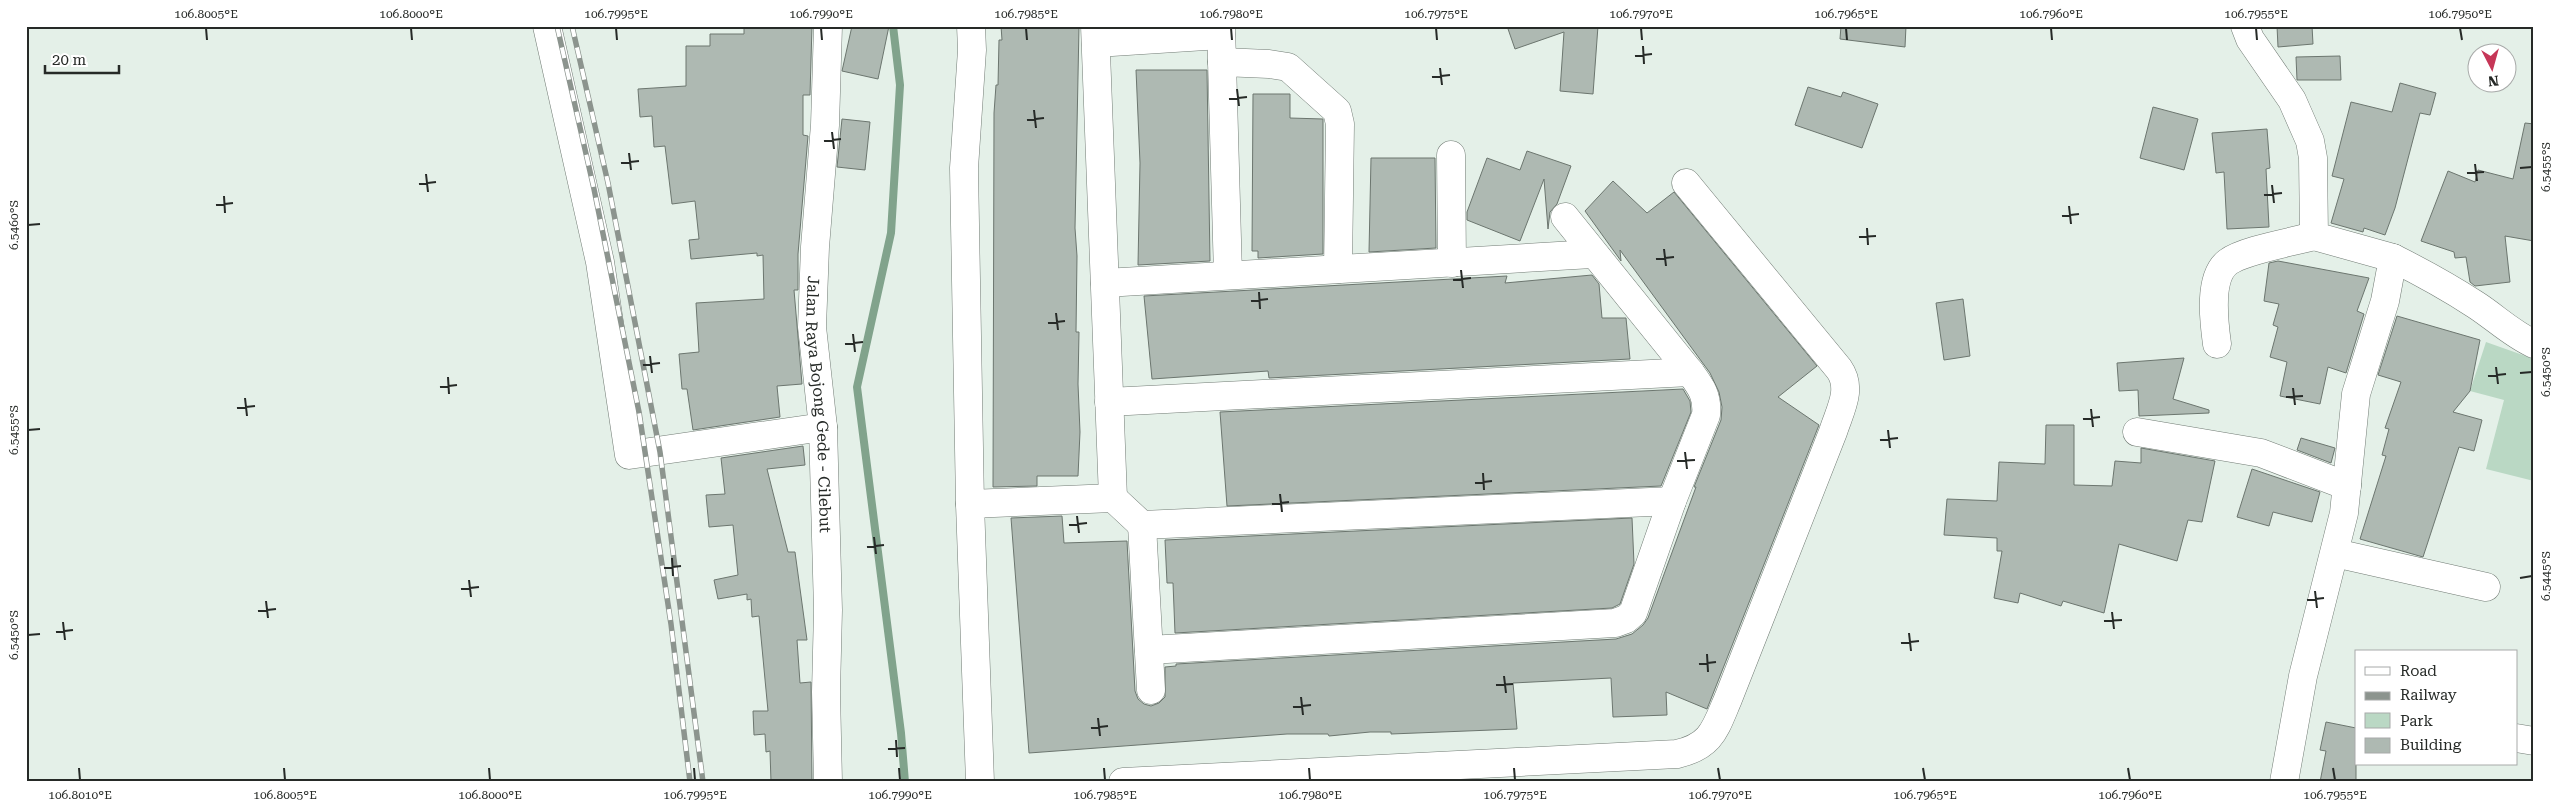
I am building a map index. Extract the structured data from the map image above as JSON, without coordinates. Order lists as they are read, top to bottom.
{
  "streets": {
    "street": ["Jalan Raya Bojong Gede - Cilebut"]
  },
  "legend": [
    "Road",
    "Railway",
    "Park",
    "Building"
  ],
  "scale_bar": "20 m",
  "north": "bottom",
  "coordinates": [
    "106.8005°E",
    "106.8000°E",
    "106.7995°E",
    "106.7990°E",
    "106.7985°E",
    "106.7980°E",
    "106.7975°E",
    "106.7970°E",
    "106.7965°E",
    "106.7960°E",
    "106.7955°E",
    "106.7950°E",
    "6.5455°S",
    "6.5460°S",
    "6.5450°S",
    "6.5445°S",
    "106.8010°E"
  ]
}
